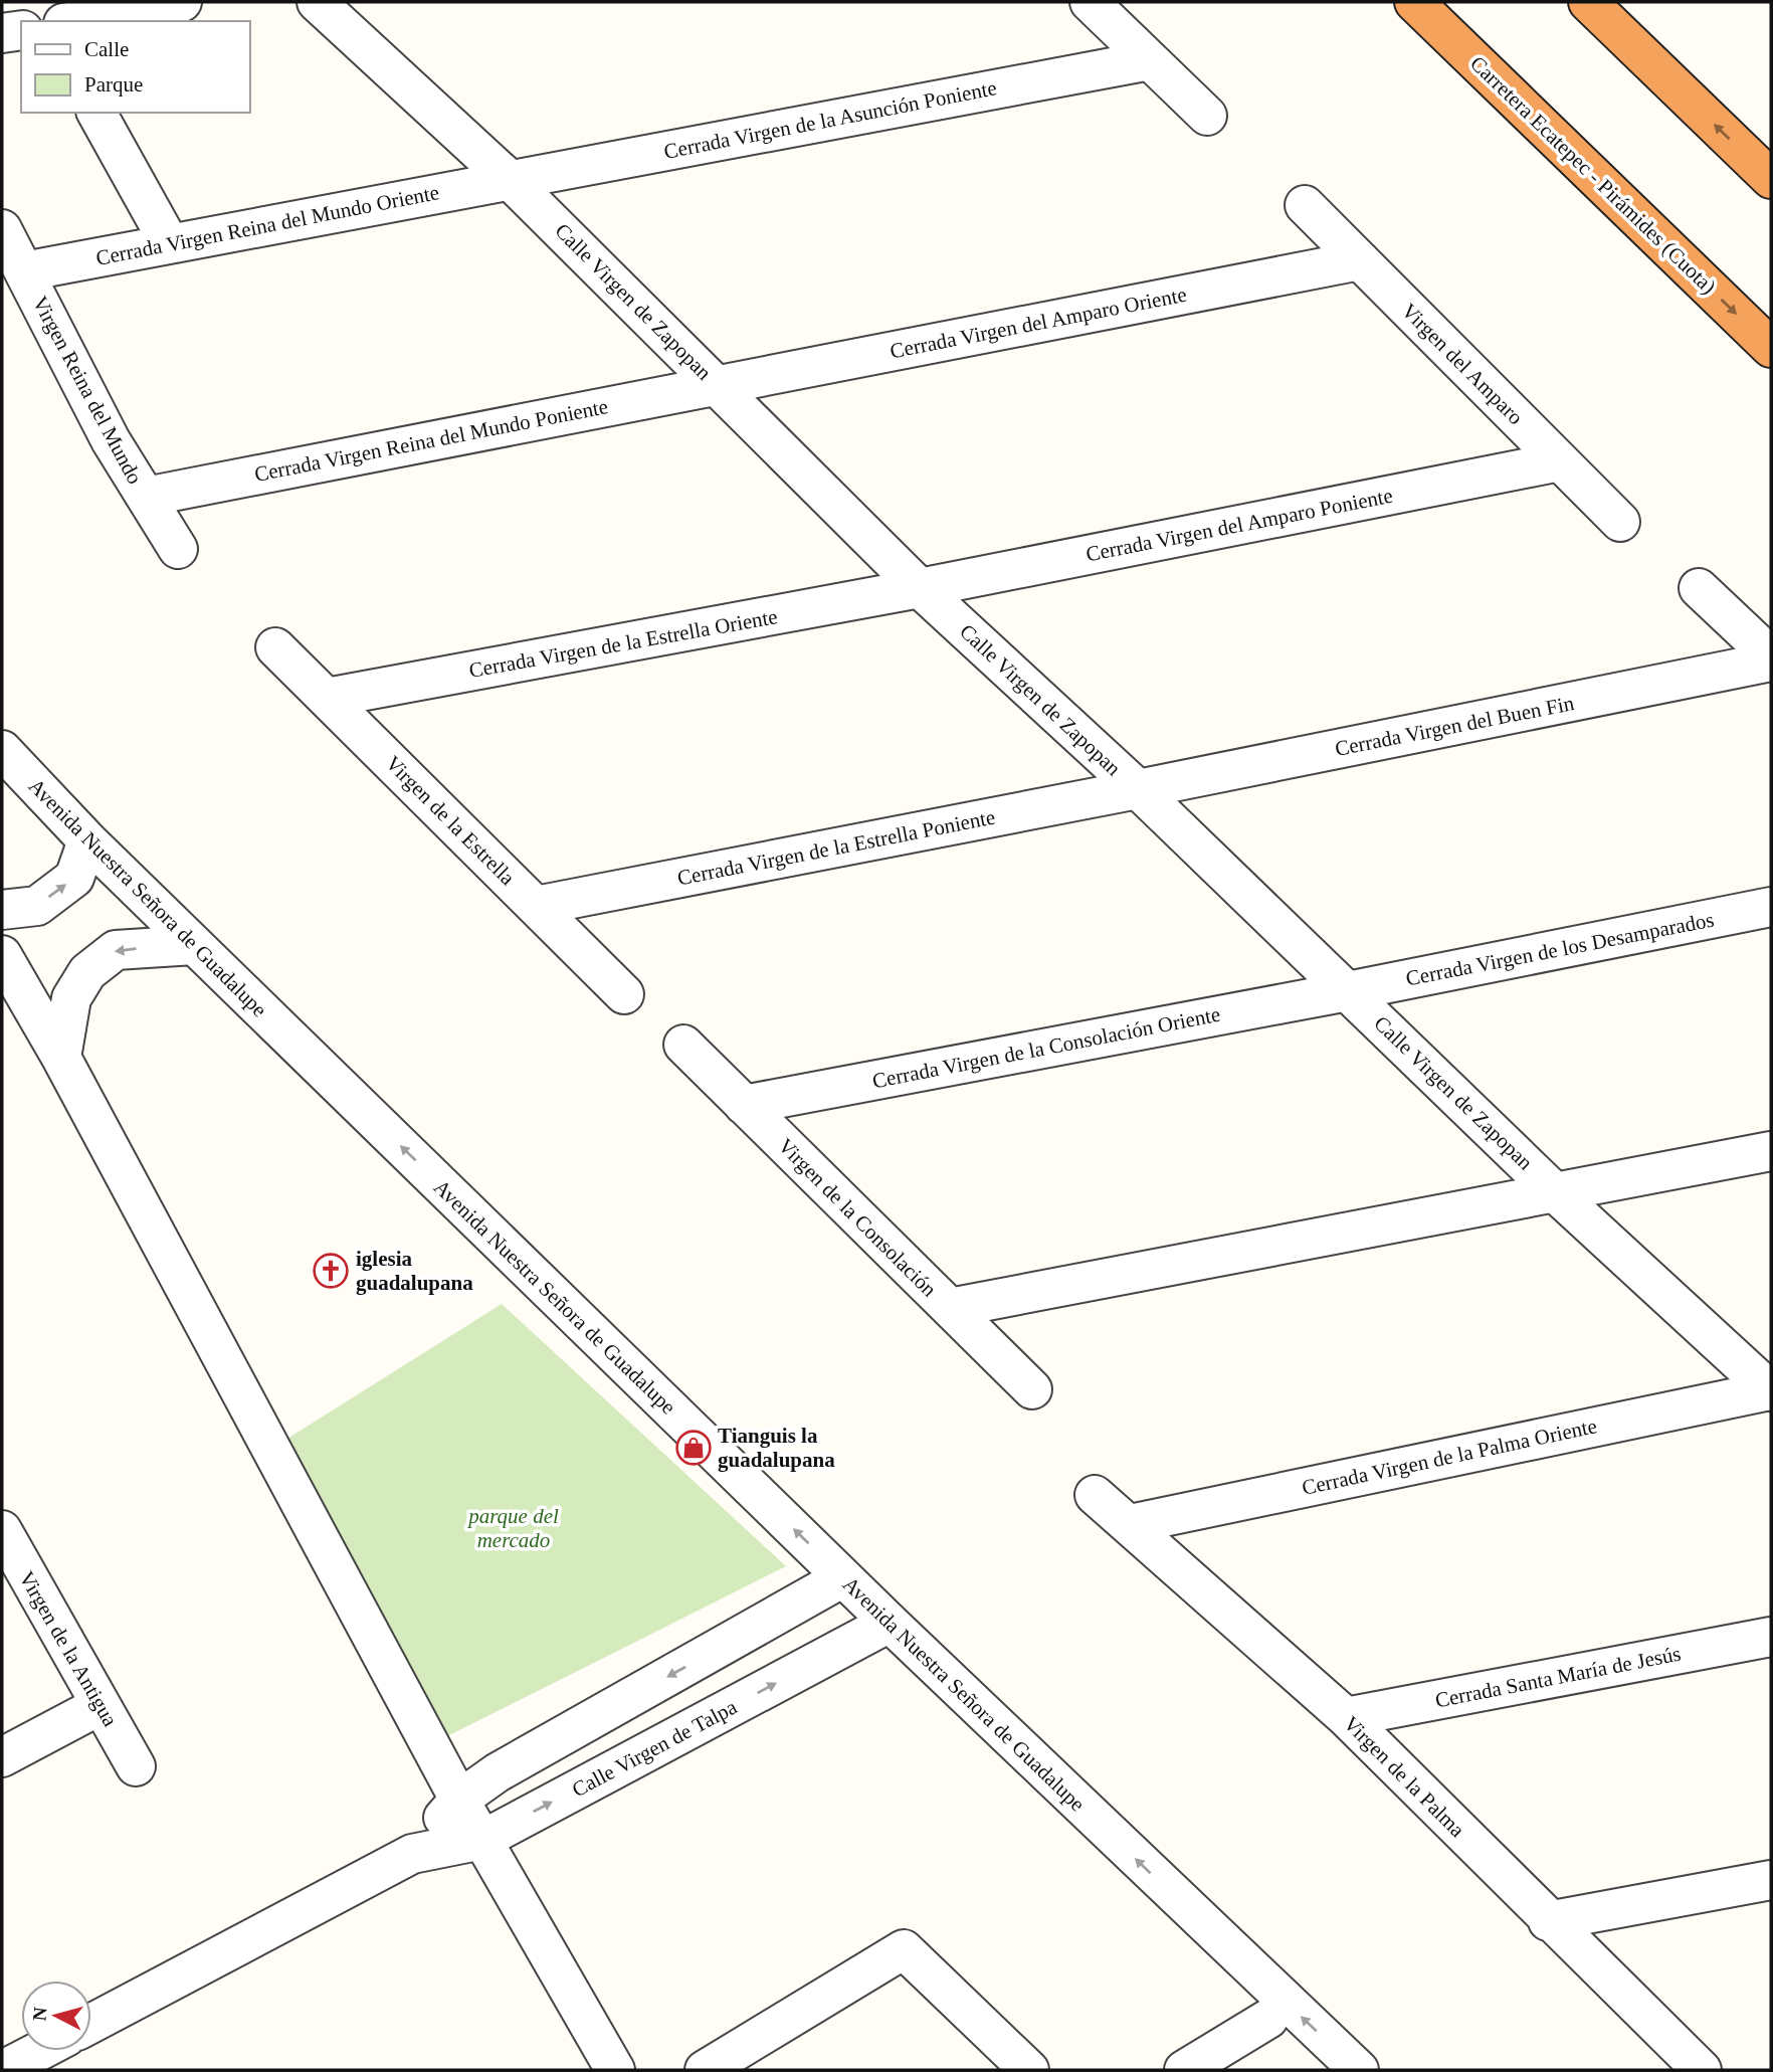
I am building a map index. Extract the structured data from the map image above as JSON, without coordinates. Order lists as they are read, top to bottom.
{
  "streets": {
    "highway": ["Carretera Ecatepec - Pirámides (Cuota)"],
    "street": [
      "Cerrada Virgen de la Asunción Poniente",
      "Cerrada Virgen Reina del Mundo Oriente",
      "Calle Virgen de Zapopan",
      "Cerrada Virgen del Amparo Oriente",
      "Virgen del Amparo",
      "Virgen Reina del Mundo",
      "Cerrada Virgen Reina del Mundo Poniente",
      "Cerrada Virgen del Amparo Poniente",
      "Cerrada Virgen de la Estrella Oriente",
      "Cerrada Virgen del Buen Fin",
      "Virgen de la Estrella",
      "Cerrada Virgen de la Estrella Poniente",
      "Avenida Nuestra Señora de Guadalupe",
      "Cerrada Virgen de los Desamparados",
      "Cerrada Virgen de la Consolación Oriente",
      "Virgen de la Consolación",
      "Cerrada Virgen de la Palma Oriente",
      "Virgen de la Antigua",
      "Cerrada Santa María de Jesús",
      "Calle Virgen de Talpa",
      "Virgen de la Palma"
    ]
  },
  "crossings": [
    ["Cerrada Virgen de la Asunción Poniente", "Cerrada Virgen Reina del Mundo Oriente"],
    ["Cerrada Virgen de la Asunción Poniente", "Calle Virgen de Zapopan"],
    ["Cerrada Virgen Reina del Mundo Oriente", "Calle Virgen de Zapopan"],
    ["Cerrada Virgen Reina del Mundo Oriente", "Virgen Reina del Mundo"],
    ["Calle Virgen de Zapopan", "Cerrada Virgen del Amparo Oriente"],
    ["Calle Virgen de Zapopan", "Cerrada Virgen Reina del Mundo Poniente"],
    ["Calle Virgen de Zapopan", "Cerrada Virgen del Amparo Poniente"],
    ["Calle Virgen de Zapopan", "Cerrada Virgen de la Estrella Oriente"],
    ["Calle Virgen de Zapopan", "Cerrada Virgen del Buen Fin"],
    ["Calle Virgen de Zapopan", "Cerrada Virgen de la Estrella Poniente"],
    ["Calle Virgen de Zapopan", "Cerrada Virgen de los Desamparados"],
    ["Calle Virgen de Zapopan", "Cerrada Virgen de la Consolación Oriente"],
    ["Calle Virgen de Zapopan", "Cerrada Virgen de la Palma Oriente"],
    ["Cerrada Virgen del Amparo Oriente", "Virgen del Amparo"],
    ["Cerrada Virgen del Amparo Oriente", "Cerrada Virgen Reina del Mundo Poniente"],
    ["Virgen del Amparo", "Cerrada Virgen del Amparo Poniente"],
    ["Virgen Reina del Mundo", "Cerrada Virgen Reina del Mundo Poniente"],
    ["Cerrada Virgen del Amparo Poniente", "Cerrada Virgen de la Estrella Oriente"],
    ["Cerrada Virgen de la Estrella Oriente", "Virgen de la Estrella"],
    ["Cerrada Virgen del Buen Fin", "Cerrada Virgen de la Estrella Poniente"],
    ["Virgen de la Estrella", "Cerrada Virgen de la Estrella Poniente"],
    ["Avenida Nuestra Señora de Guadalupe", "Calle Virgen de Talpa"],
    ["Cerrada Virgen de los Desamparados", "Cerrada Virgen de la Consolación Oriente"],
    ["Cerrada Virgen de la Consolación Oriente", "Virgen de la Consolación"],
    ["Cerrada Virgen de la Palma Oriente", "Virgen de la Palma"],
    ["Cerrada Santa María de Jesús", "Virgen de la Palma"]
  ],
  "parks": ["parque del mercado"],
  "places": {
    "church": ["iglesia guadalupana"],
    "shop": ["Tianguis la guadalupana"]
  },
  "legend": ["Calle", "Parque"],
  "north": "left"
}
